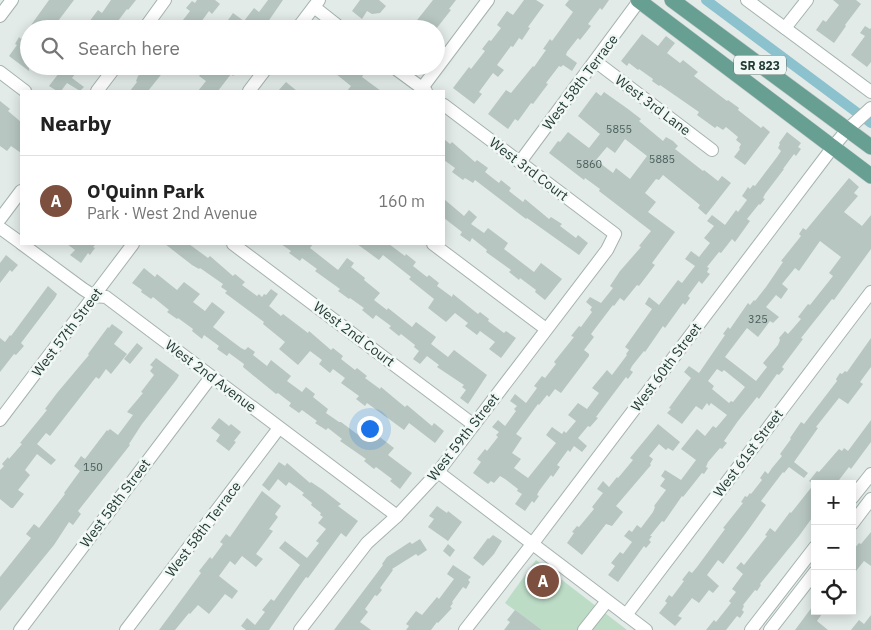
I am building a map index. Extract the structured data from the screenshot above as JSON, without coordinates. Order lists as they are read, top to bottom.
{
  "streets": {
    "main road": ["SR 823"],
    "street": [
      "West 58th Terrace",
      "West 3rd Lane",
      "West 3rd Court",
      "West 57th Street",
      "West 2nd Court",
      "West 60th Street",
      "West 2nd Avenue",
      "West 59th Street",
      "West 61st Street",
      "West 58th Street"
    ]
  },
  "crossings": [
    ["SR 823", "West 58th Terrace"],
    ["SR 823", "West 60th Street"],
    ["West 58th Terrace", "West 3rd Lane"],
    ["West 58th Terrace", "West 3rd Court"],
    ["West 58th Terrace", "West 2nd Avenue"],
    ["West 3rd Court", "West 59th Street"],
    ["West 57th Street", "West 2nd Avenue"],
    ["West 2nd Court", "West 59th Street"],
    ["West 2nd Avenue", "West 59th Street"],
    ["West 2nd Avenue", "West 58th Street"]
  ],
  "house_numbers": [
    "5855",
    "5885",
    "5860",
    "325",
    "150"
  ],
  "page": {
    "search": "Search here",
    "heading": "Nearby",
    "list": [
      {
        "mark": "A",
        "name": "O'Quinn Park",
        "note": "Park · West 2nd Avenue",
        "value": "160 m"
      }
    ],
    "map_buttons": ["+", "−"],
    "pins": "A"
  }
}
